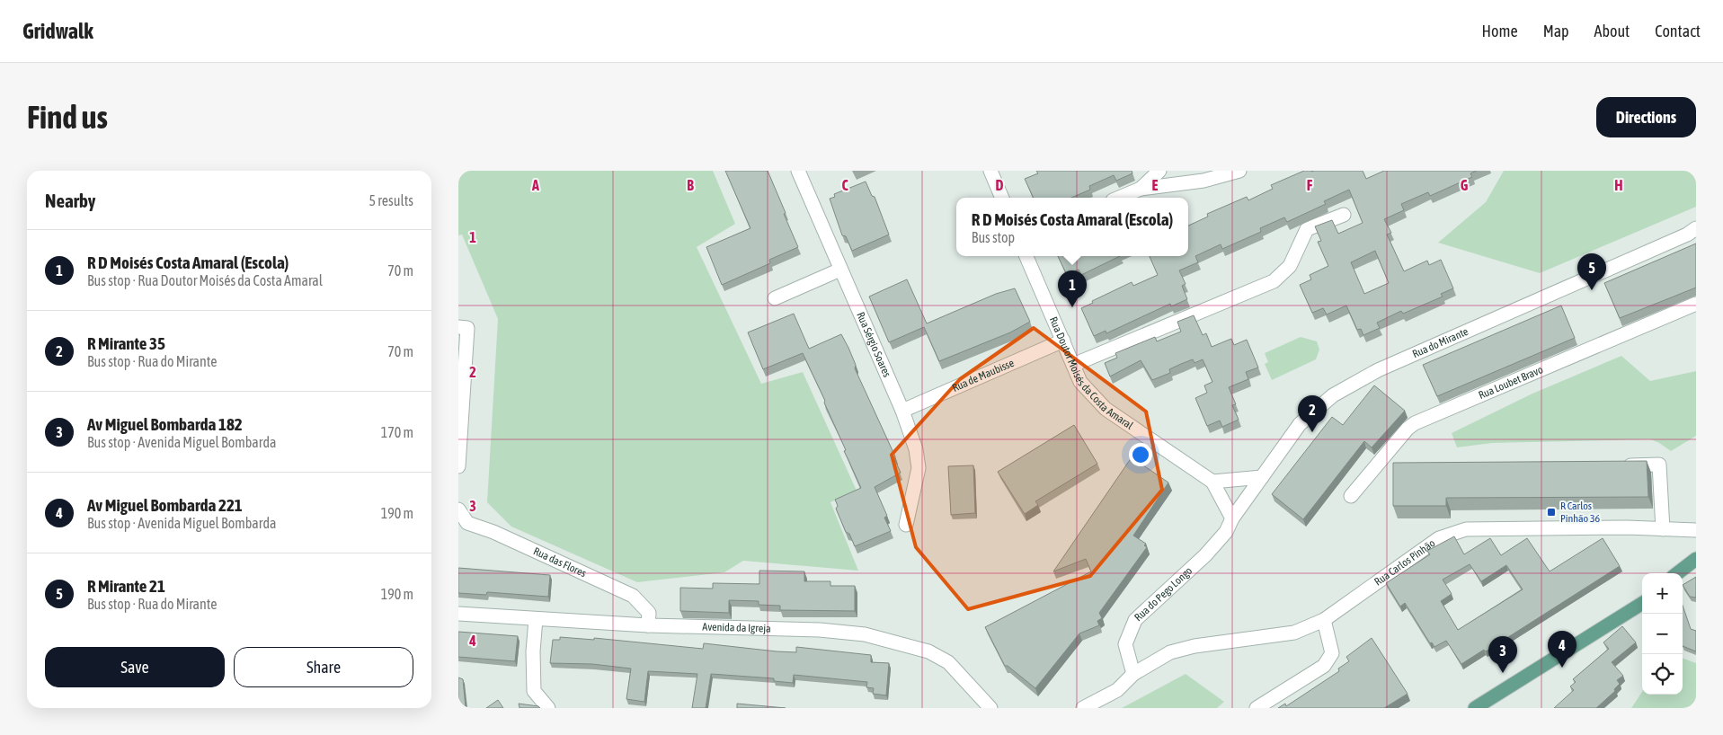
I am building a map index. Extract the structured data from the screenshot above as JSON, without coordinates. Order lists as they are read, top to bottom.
{
  "streets": {
    "street": [
      "Rua do Mirante",
      "Rua Sérgio Soares",
      "Rua Doutor Moisés da Costa Amaral",
      "Rua de Maubisse",
      "Rua Loubet Bravo",
      "Rua Carlos Pinhão",
      "Rua das Flores",
      "Rua do Pego Longo",
      "Avenida da Igreja"
    ]
  },
  "crossings": [
    ["Rua do Mirante", "Rua Doutor Moisés da Costa Amaral"],
    ["Rua do Mirante", "Rua do Pego Longo"],
    ["Rua Sérgio Soares", "Rua de Maubisse"],
    ["Rua Doutor Moisés da Costa Amaral", "Rua de Maubisse"],
    ["Rua Doutor Moisés da Costa Amaral", "Rua do Pego Longo"],
    ["Rua Carlos Pinhão", "Rua do Pego Longo"],
    ["Rua das Flores", "Avenida da Igreja"]
  ],
  "places": {
    "transit": ["R Carlos Pinhão 36"]
  },
  "page": {
    "header": "Gridwalk",
    "nav": [
      "Home",
      "Map",
      "About",
      "Contact"
    ],
    "buttons": [
      "Directions",
      ["Save", "Share"]
    ],
    "title": "Find us",
    "heading": ["Nearby", "5 results"],
    "popup": ["R D Moisés Costa Amaral (Escola)", "Bus stop"],
    "list": [
      {
        "mark": "1",
        "name": "R D Moisés Costa Amaral (Escola)",
        "note": "Bus stop · Rua Doutor Moisés da Costa Amaral",
        "value": "70 m"
      },
      {
        "mark": "2",
        "name": "R Mirante 35",
        "note": "Bus stop · Rua do Mirante",
        "value": "70 m"
      },
      {
        "mark": "3",
        "name": "Av Miguel Bombarda 182",
        "note": "Bus stop · Avenida Miguel Bombarda",
        "value": "170 m"
      },
      {
        "mark": "4",
        "name": "Av Miguel Bombarda 221",
        "note": "Bus stop · Avenida Miguel Bombarda",
        "value": "190 m"
      },
      {
        "mark": "5",
        "name": "R Mirante 21",
        "note": "Bus stop · Rua do Mirante",
        "value": "190 m"
      }
    ],
    "pins": [
      "5",
      "1",
      "2",
      "4",
      "3"
    ],
    "map_buttons": ["+", "−"]
  },
  "grid": {
    "columns": [
      "A",
      "B",
      "C",
      "D",
      "E",
      "F",
      "G",
      "H"
    ],
    "rows": [
      "1",
      "2",
      "3",
      "4"
    ]
  }
}
